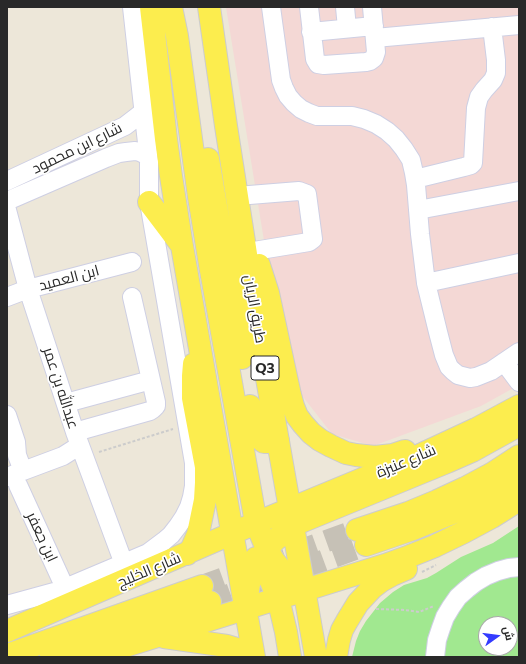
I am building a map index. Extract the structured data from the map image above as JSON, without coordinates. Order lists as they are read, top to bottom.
{
  "streets": {
    "main road": [
      "طريق الريان",
      "Q3",
      "شارع عنيزة",
      "شارع الخليج"
    ],
    "street": [
      "شارع ابن محمود",
      "ابن العميد",
      "عبدالله بن عمر",
      "ابن جعفر"
    ]
  },
  "crossings": [
    ["ابن العميد", "عبدالله بن عمر"],
    ["طريق الريان", "شارع عنيزة"],
    ["طريق الريان", "شارع الخليج"],
    ["عبدالله بن عمر", "شارع الخليج"],
    ["شارع عنيزة", "شارع الخليج"],
    ["ابن جعفر", "شارع الخليج"]
  ],
  "north": "right"
}
